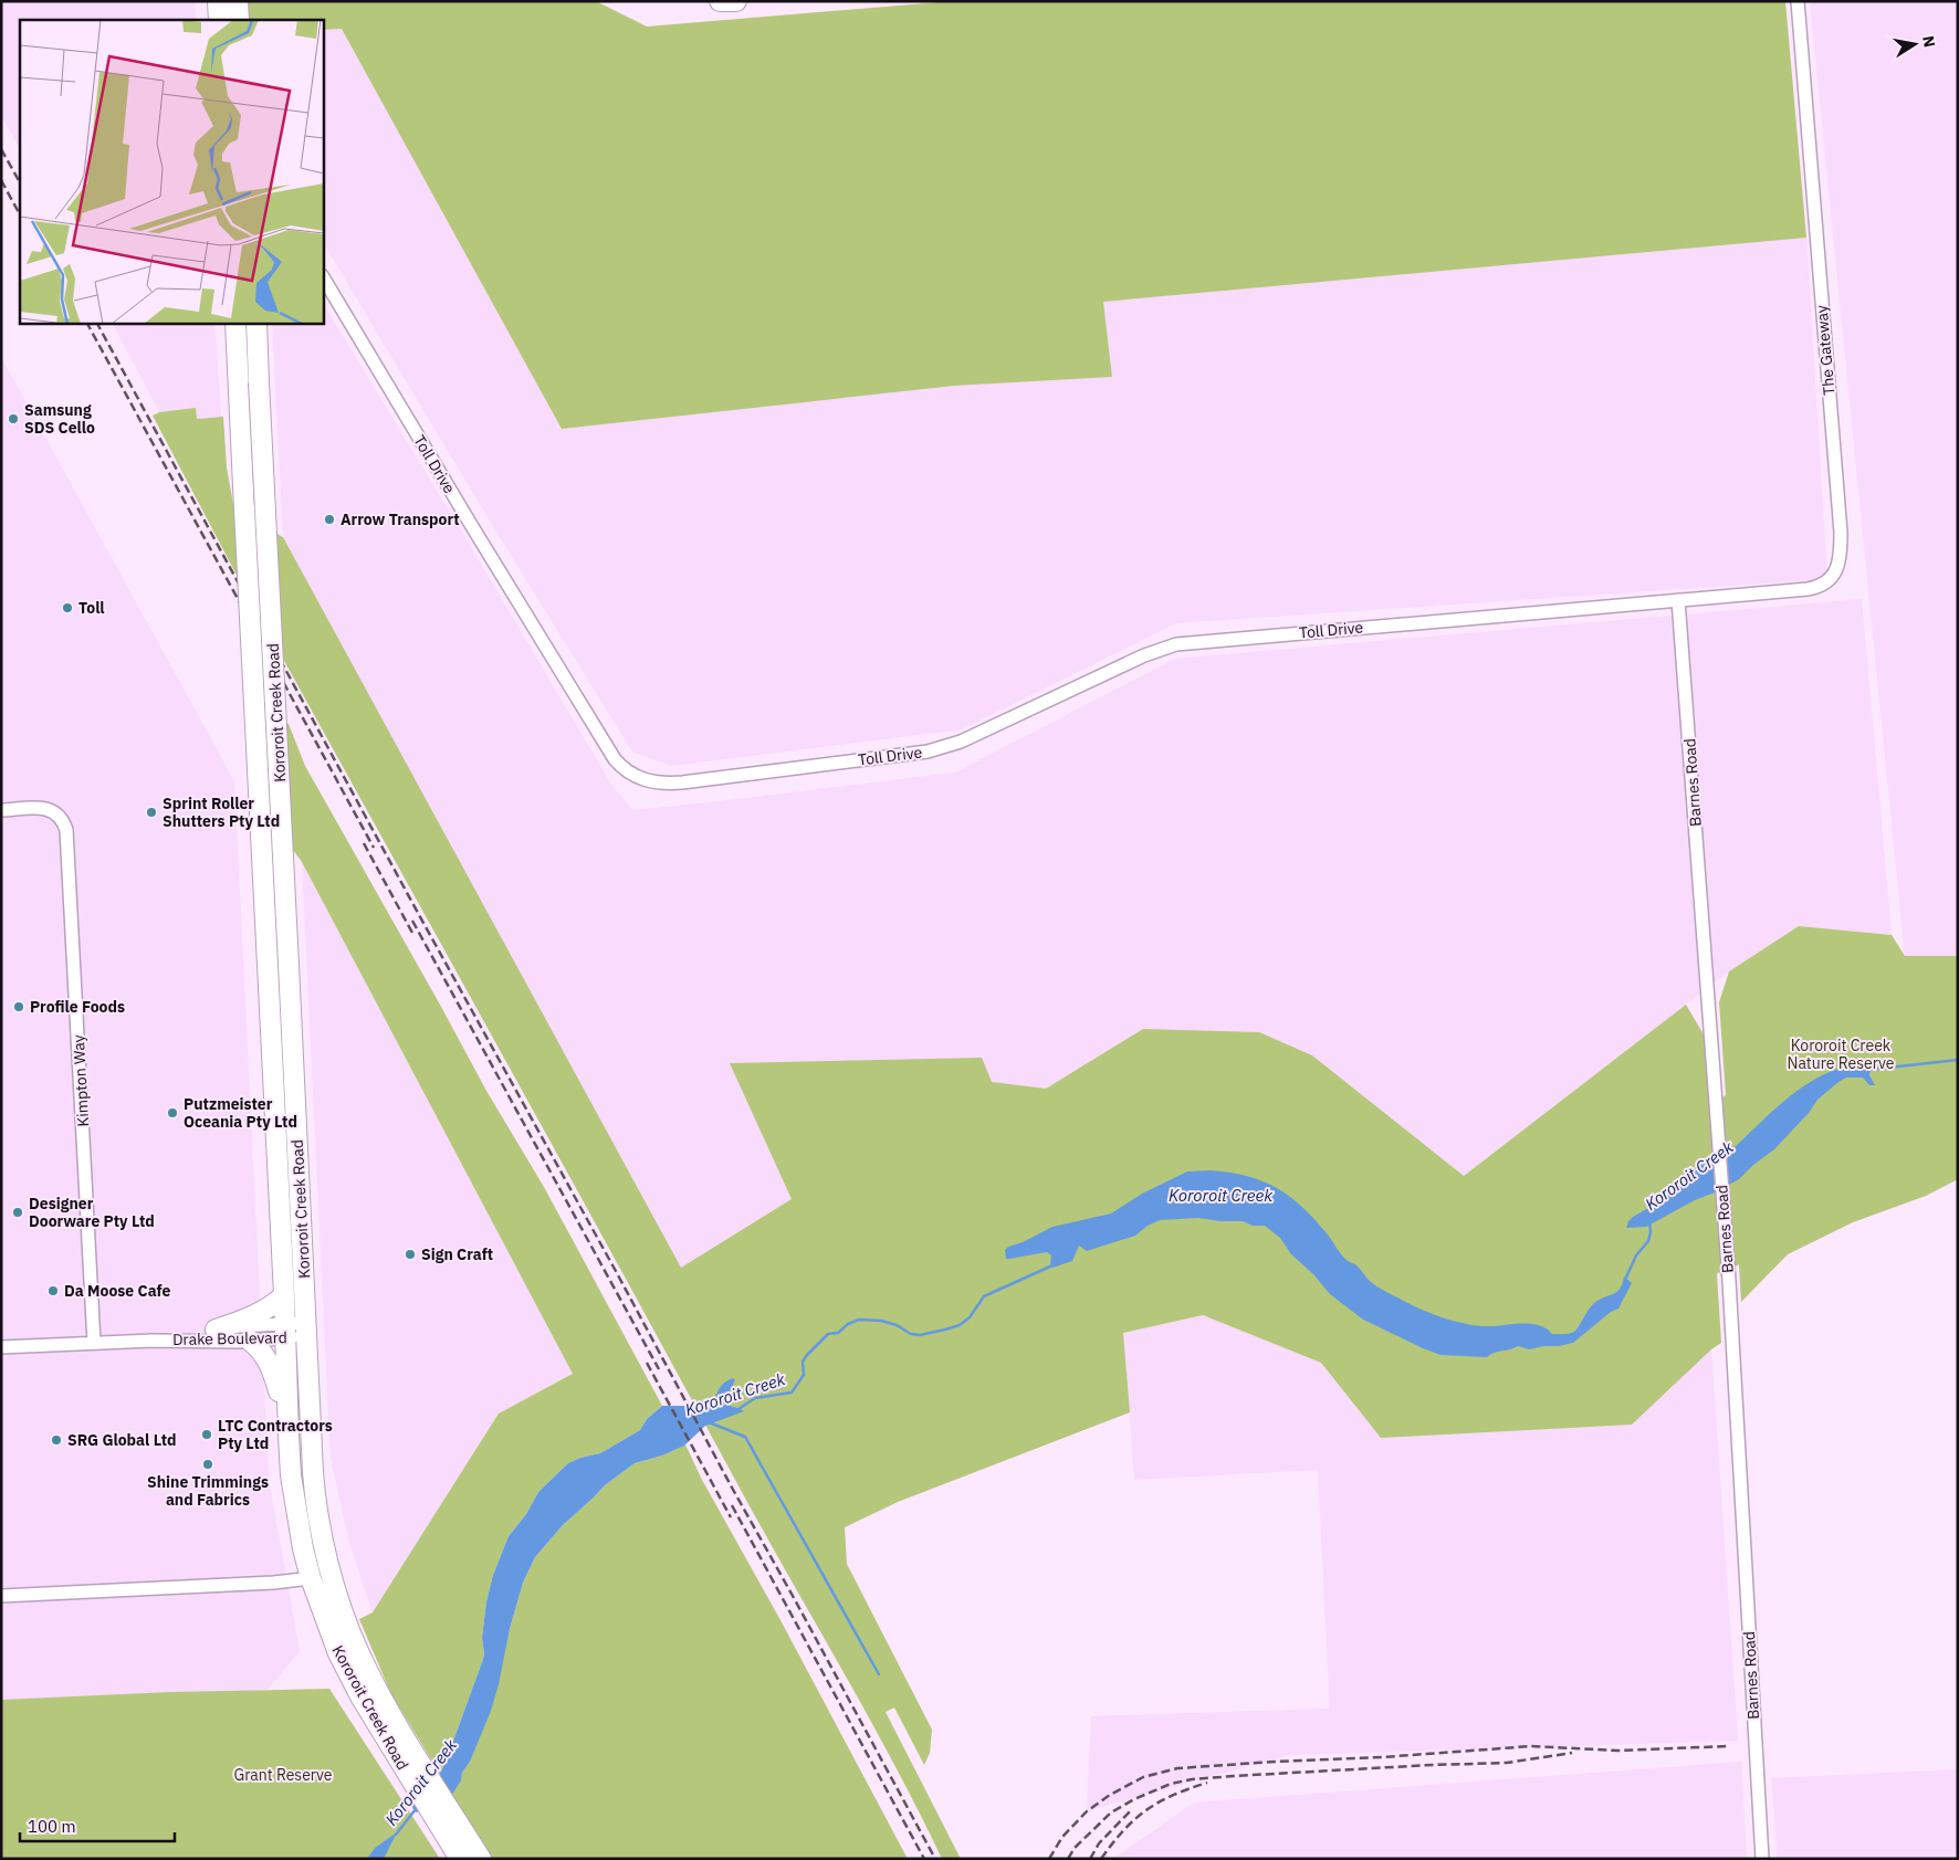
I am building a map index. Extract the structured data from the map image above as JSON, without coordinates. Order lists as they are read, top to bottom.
{
  "streets": {
    "main road": ["Kororoit Creek Road"],
    "street": [
      "The Gateway",
      "Toll Drive",
      "Barnes Road",
      "Kimpton Way",
      "Drake Boulevard"
    ]
  },
  "crossings": [
    ["The Gateway", "Toll Drive"],
    ["Toll Drive", "Barnes Road"],
    ["Kororoit Creek Road", "Drake Boulevard"],
    ["Kimpton Way", "Drake Boulevard"]
  ],
  "water": ["Kororoit Creek"],
  "parks": ["Kororoit Creek Nature Reserve", "Grant Reserve"],
  "places": [
    "Samsung SDS Cello",
    "Arrow Transport",
    "Toll",
    "Sprint Roller Shutters Pty Ltd",
    "Profile Foods",
    "Putzmeister Oceania Pty Ltd",
    "Designer Doorware Pty Ltd",
    "Sign Craft",
    "Da Moose Cafe",
    "LTC Contractors Pty Ltd",
    "SRG Global Ltd",
    "Shine Trimmings and Fabrics"
  ],
  "scale_bar": "100 m",
  "north": "right"
}
